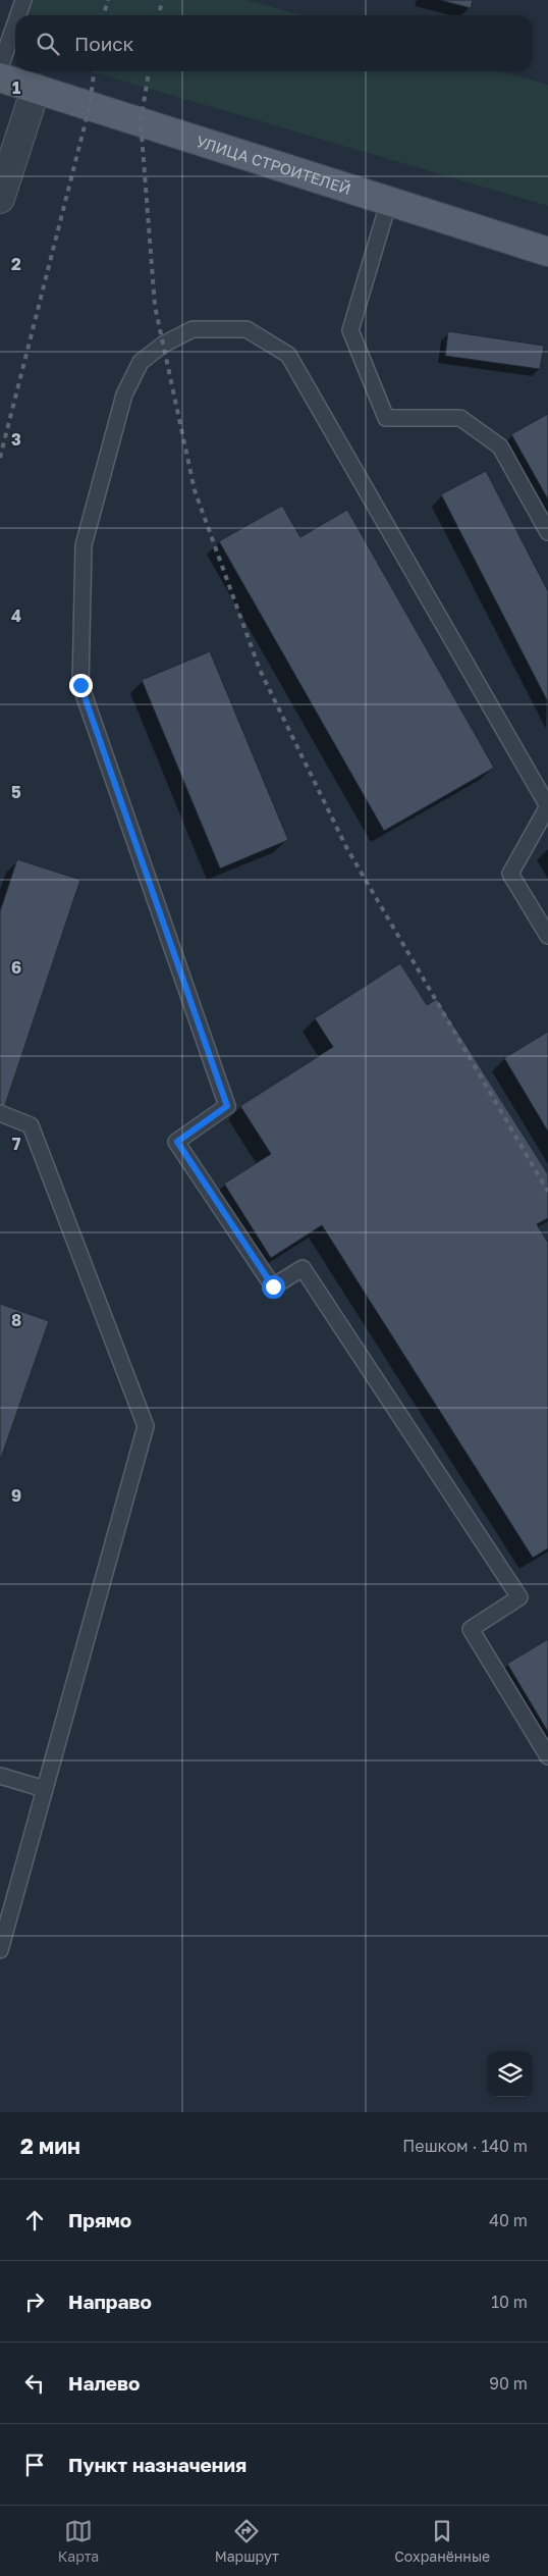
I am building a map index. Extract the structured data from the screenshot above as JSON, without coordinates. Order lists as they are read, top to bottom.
{
  "streets": {
    "main road": ["УЛИЦА СТРОИТЕЛЕЙ"]
  },
  "page": {
    "search": "Поиск",
    "heading": ["2 мин", "Пешком · 140 m"],
    "list": [
      ["Прямо", "40 m"],
      ["Направо", "10 m"],
      ["Налево", "90 m"],
      "Пункт назначения"
    ],
    "nav": ["Карта", "Маршрут", "Сохранённые"]
  },
  "grid": {
    "rows": [
      "1",
      "2",
      "3",
      "4",
      "5",
      "6",
      "7",
      "8",
      "9"
    ]
  }
}
